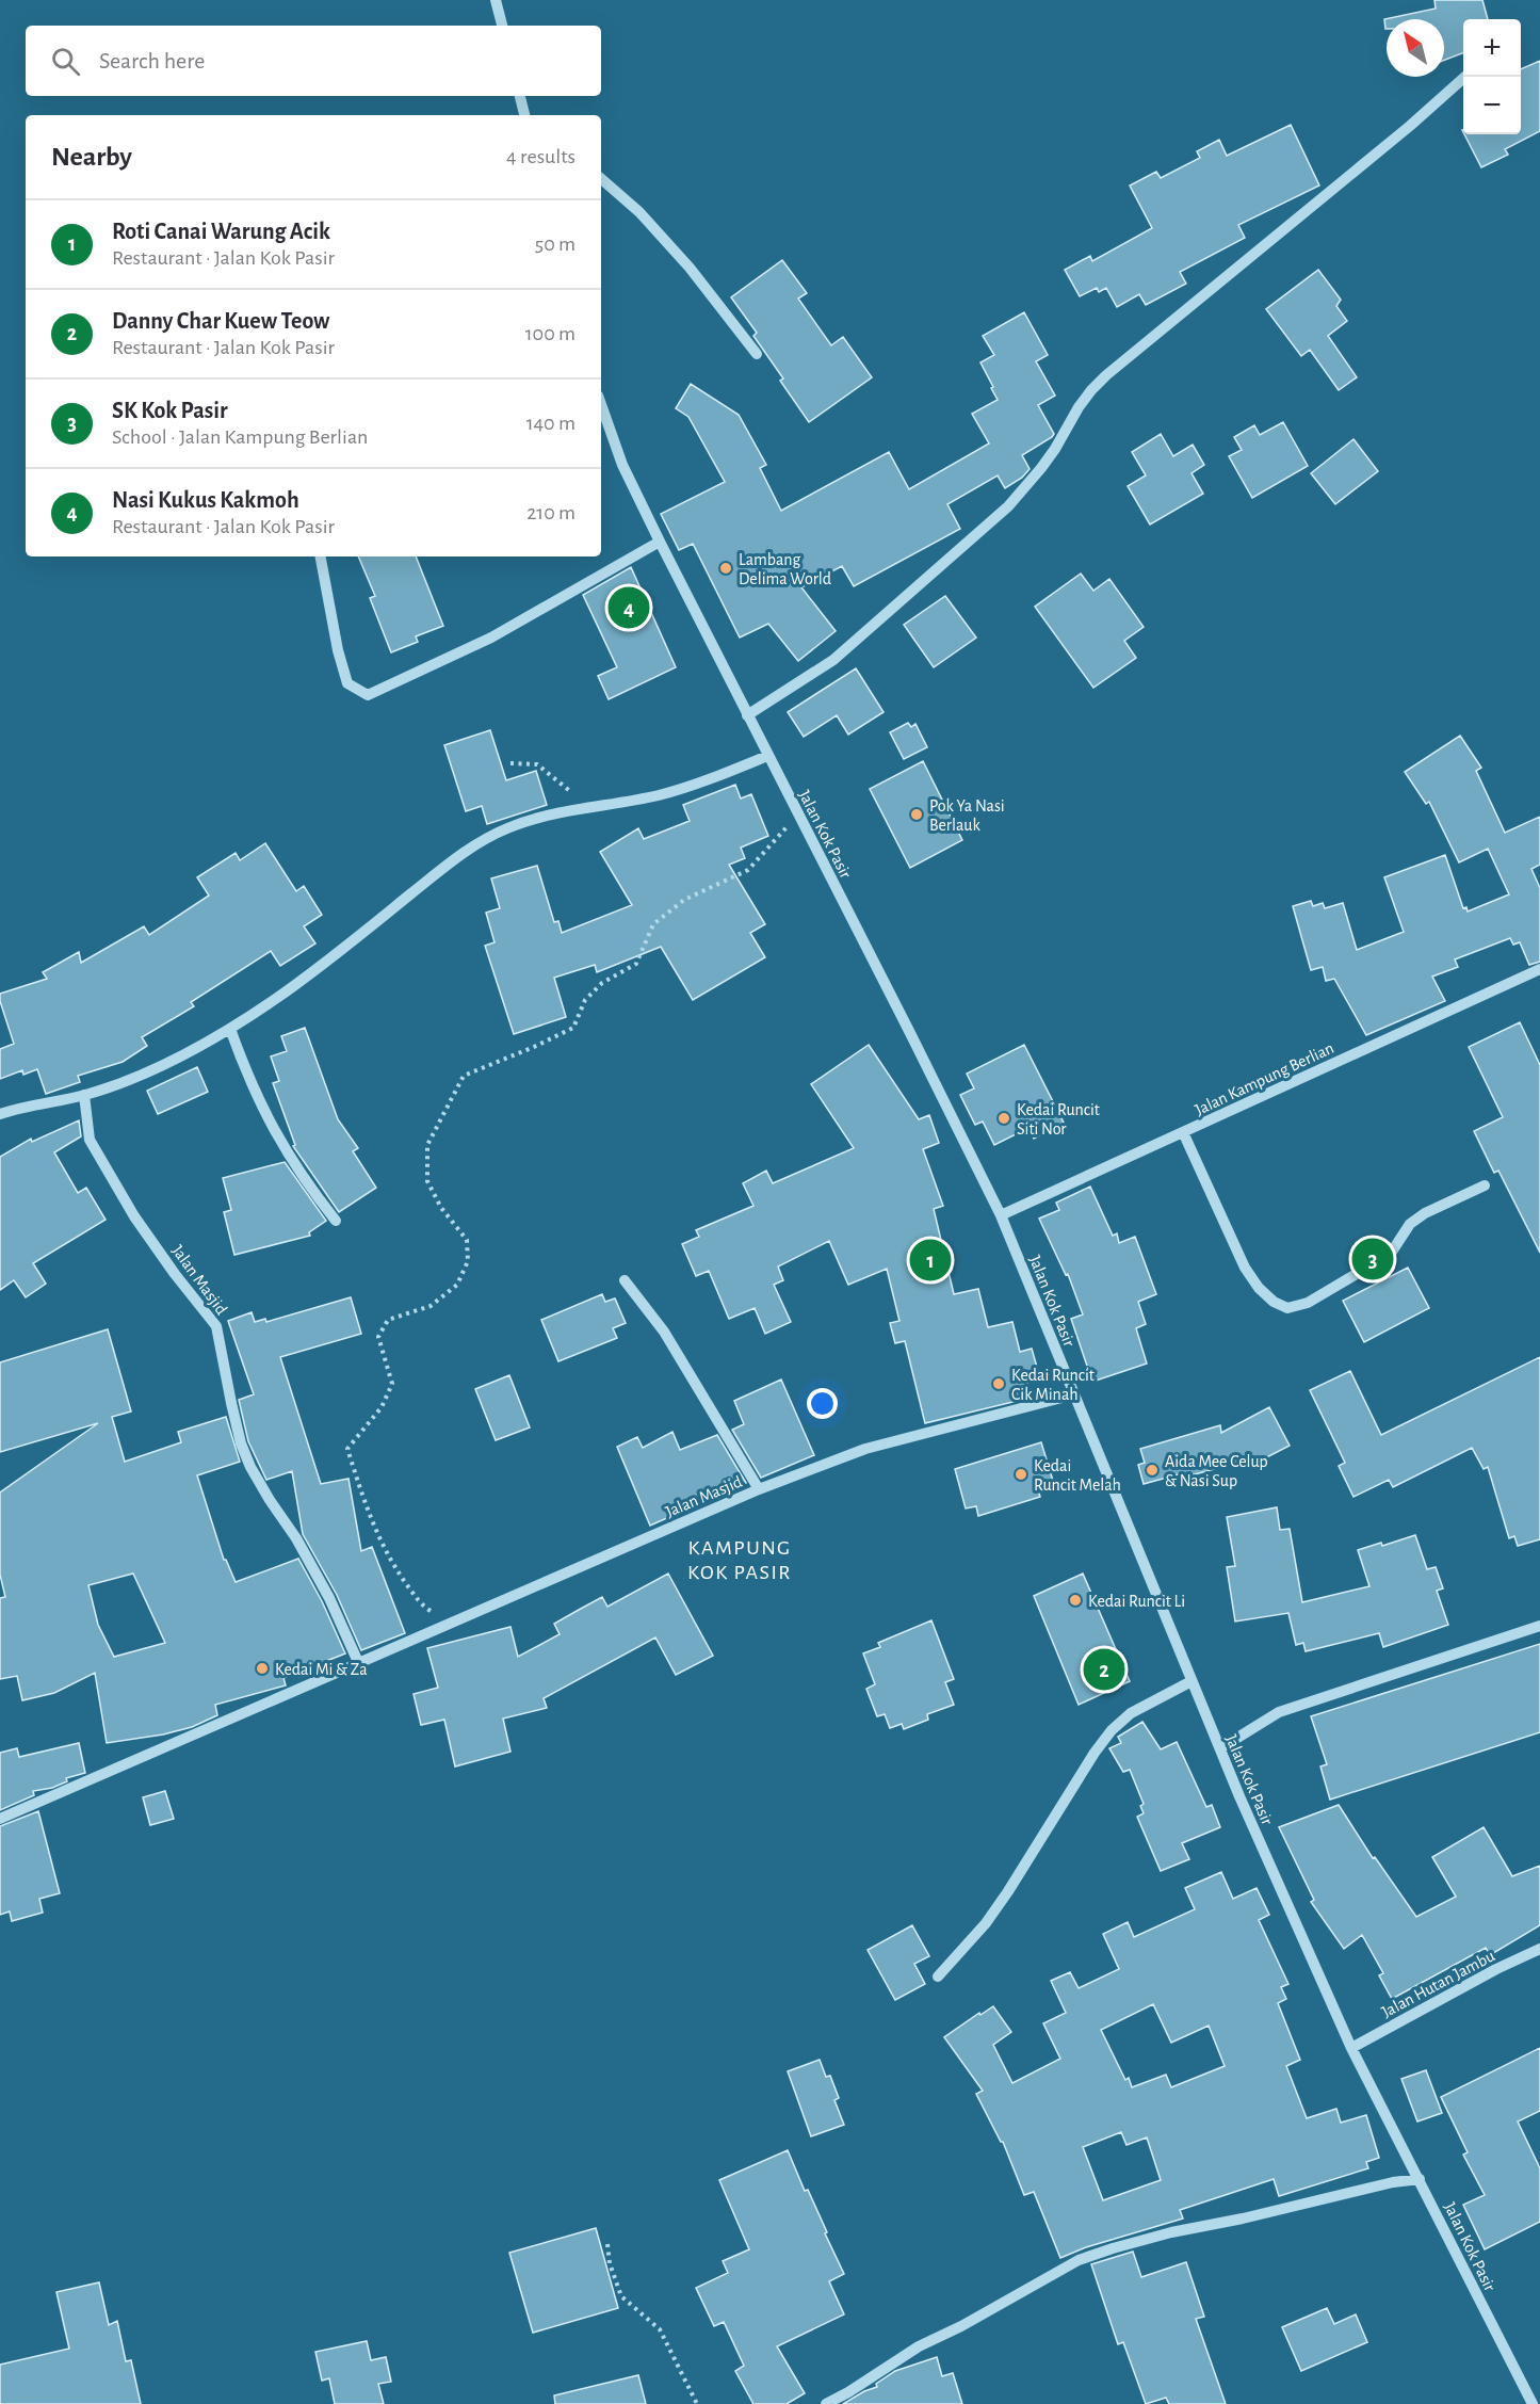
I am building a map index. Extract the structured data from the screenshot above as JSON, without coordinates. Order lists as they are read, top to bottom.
{
  "streets": {
    "street": [
      "Jalan Kok Pasir",
      "Jalan Kampung Berlian",
      "Jalan Masjid",
      "Jalan Hutan Jambu"
    ]
  },
  "crossings": [
    ["Jalan Kok Pasir", "Jalan Kampung Berlian"],
    ["Jalan Kok Pasir", "Jalan Masjid"],
    ["Jalan Kok Pasir", "Jalan Hutan Jambu"]
  ],
  "districts": ["KAMPUNG KOK PASIR"],
  "places": [
    "Lambang Delima World",
    "Pok Ya Nasi Berlauk",
    "Kedai Runcit Siti Nor",
    "Kedai Runcit Cik Minah",
    "Aida Mee Celup & Nasi Sup",
    "Kedai Runcit Melah",
    "Kedai Runcit Li",
    "Kedai Mi & Za"
  ],
  "north": "top left",
  "page": {
    "map_buttons": ["+", "−"],
    "search": "Search here",
    "heading": ["Nearby", "4 results"],
    "list": [
      {
        "mark": "1",
        "name": "Roti Canai Warung Acik",
        "note": "Restaurant · Jalan Kok Pasir",
        "value": "50 m"
      },
      {
        "mark": "2",
        "name": "Danny Char Kuew Teow",
        "note": "Restaurant · Jalan Kok Pasir",
        "value": "100 m"
      },
      {
        "mark": "3",
        "name": "SK Kok Pasir",
        "note": "School · Jalan Kampung Berlian",
        "value": "140 m"
      },
      {
        "mark": "4",
        "name": "Nasi Kukus Kakmoh",
        "note": "Restaurant · Jalan Kok Pasir",
        "value": "210 m"
      }
    ],
    "pins": [
      "4",
      "3",
      "1",
      "2"
    ]
  }
}
